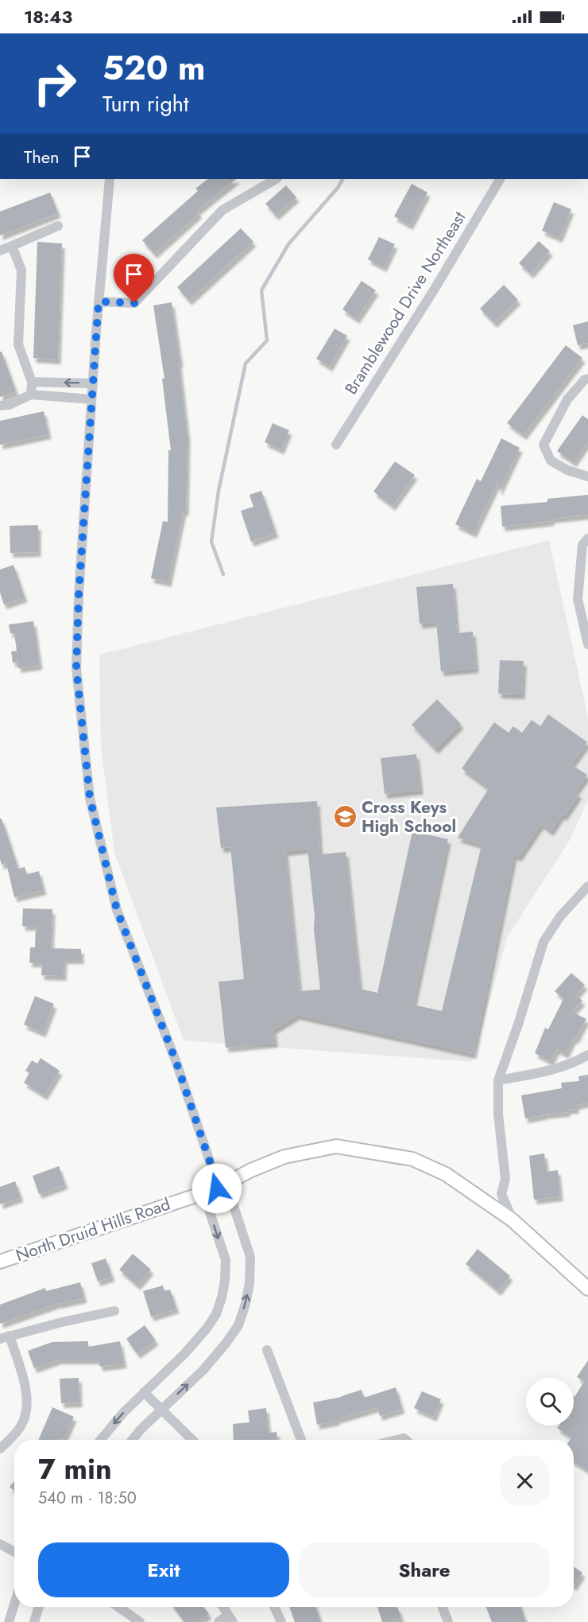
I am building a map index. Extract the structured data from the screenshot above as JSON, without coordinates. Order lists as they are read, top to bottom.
{
  "streets": {
    "main road": ["North Druid Hills Road"],
    "street": ["Bramblewood Drive Northeast"]
  },
  "places": {
    "school or university": ["Cross Keys High School"]
  },
  "page": {
    "status": "18:43",
    "turn": ["520 m", "Turn right"],
    "then": "Then",
    "heading": ["7 min", "540 m · 18:50"],
    "buttons": ["Exit", "Share"]
  }
}
